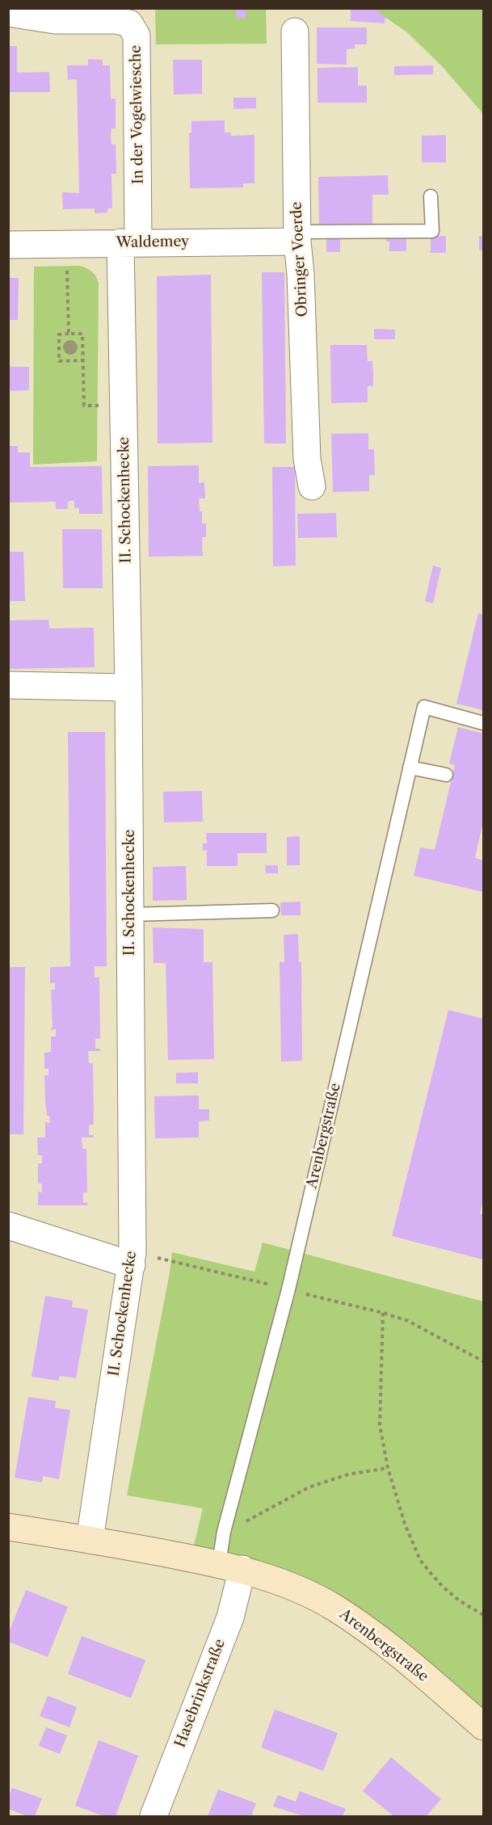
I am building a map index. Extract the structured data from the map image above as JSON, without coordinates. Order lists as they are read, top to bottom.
{
  "streets": {
    "main road": ["Arenbergstraße"],
    "street": [
      "In der Vogelwiesche",
      "Waldemey",
      "Obringer Voerde",
      "II. Schockenhecke",
      "Hasebrinkstraße"
    ]
  },
  "crossings": [
    ["In der Vogelwiesche", "Waldemey"],
    ["In der Vogelwiesche", "II. Schockenhecke"],
    ["Waldemey", "Obringer Voerde"],
    ["Waldemey", "II. Schockenhecke"],
    ["II. Schockenhecke", "Arenbergstraße"],
    ["Arenbergstraße", "Hasebrinkstraße"]
  ]
}
